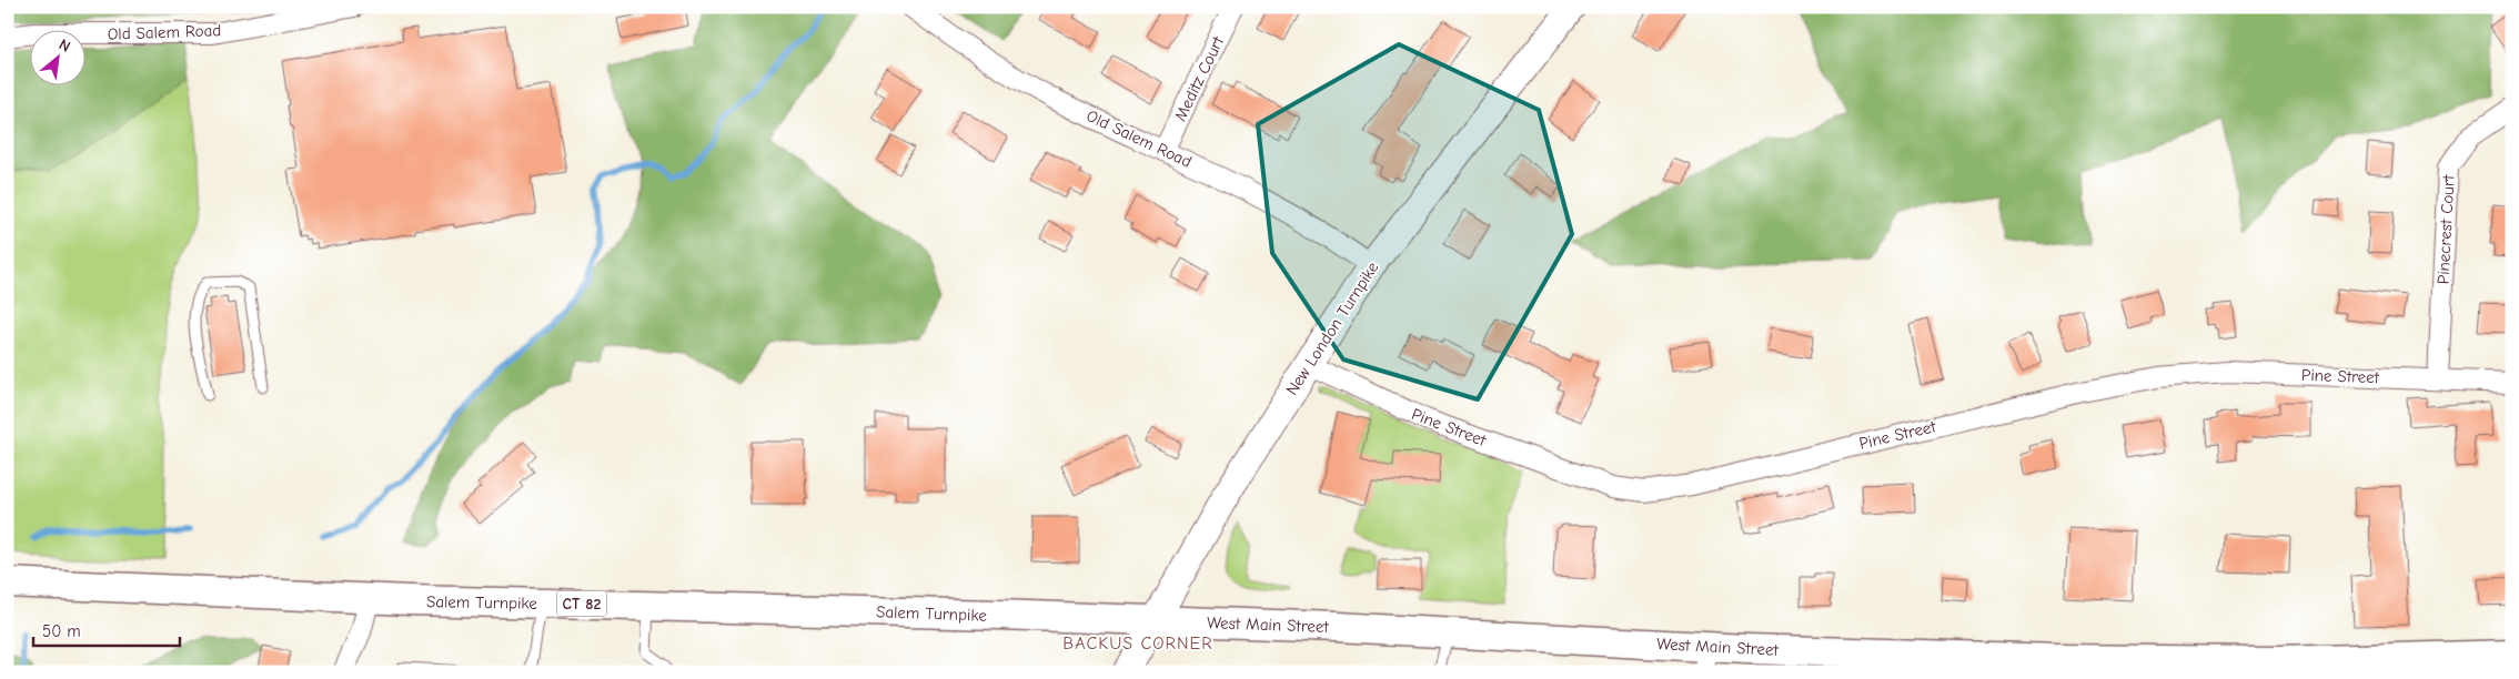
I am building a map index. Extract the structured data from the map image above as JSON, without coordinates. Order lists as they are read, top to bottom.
{
  "streets": {
    "main road": [
      "New London Turnpike",
      "Salem Turnpike",
      "CT 82",
      "West Main Street"
    ],
    "street": [
      "Old Salem Road",
      "Meditz Court",
      "Pinecrest Court",
      "Pine Street"
    ]
  },
  "crossings": [
    ["Old Salem Road", "Meditz Court"],
    ["Old Salem Road", "New London Turnpike"],
    ["Pinecrest Court", "Pine Street"],
    ["New London Turnpike", "Pine Street"],
    ["New London Turnpike", "Salem Turnpike"],
    ["New London Turnpike", "West Main Street"],
    ["Salem Turnpike", "West Main Street"]
  ],
  "districts": ["BACKUS CORNER"],
  "scale_bar": "50 m",
  "north": "top right"
}
